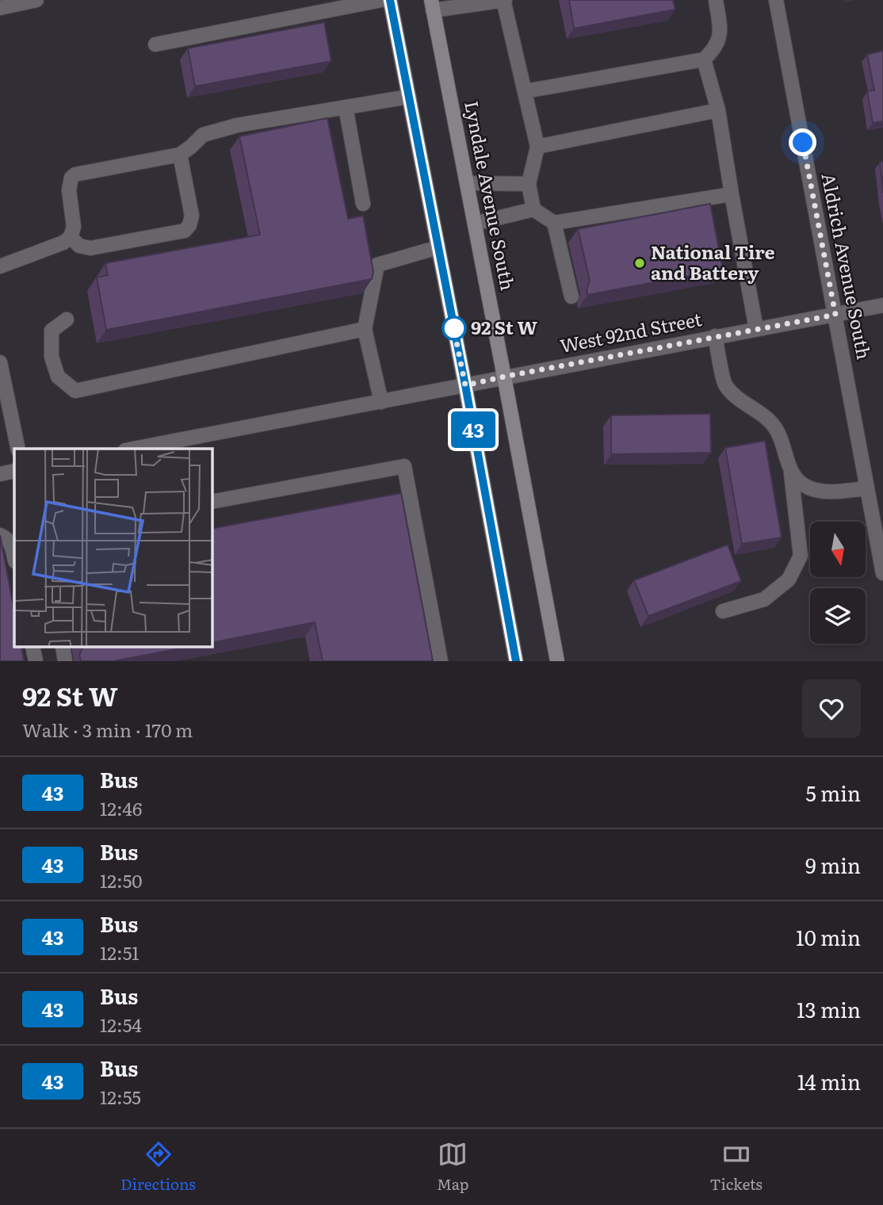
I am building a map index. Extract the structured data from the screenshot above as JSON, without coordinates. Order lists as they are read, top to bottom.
{
  "streets": {
    "main road": ["Lyndale Avenue South"],
    "street": ["Aldrich Avenue South", "West 92nd Street"]
  },
  "crossings": [
    ["Lyndale Avenue South", "West 92nd Street"],
    ["Aldrich Avenue South", "West 92nd Street"]
  ],
  "places": ["National Tire and Battery", "92 St W"],
  "lines": ["bus line 43"],
  "north": "bottom",
  "page": {
    "on_map": "43",
    "heading": ["92 St W", "Walk · 3 min · 170 m"],
    "list": [
      {
        "mark": "43",
        "name": "Bus",
        "note": "12:46",
        "value": "5 min"
      },
      {
        "mark": "43",
        "name": "Bus",
        "note": "12:50",
        "value": "9 min"
      },
      {
        "mark": "43",
        "name": "Bus",
        "note": "12:51",
        "value": "10 min"
      },
      {
        "mark": "43",
        "name": "Bus",
        "note": "12:54",
        "value": "13 min"
      },
      {
        "mark": "43",
        "name": "Bus",
        "note": "12:55",
        "value": "14 min"
      }
    ],
    "tabs": ["Directions", "Map", "Tickets"]
  }
}
